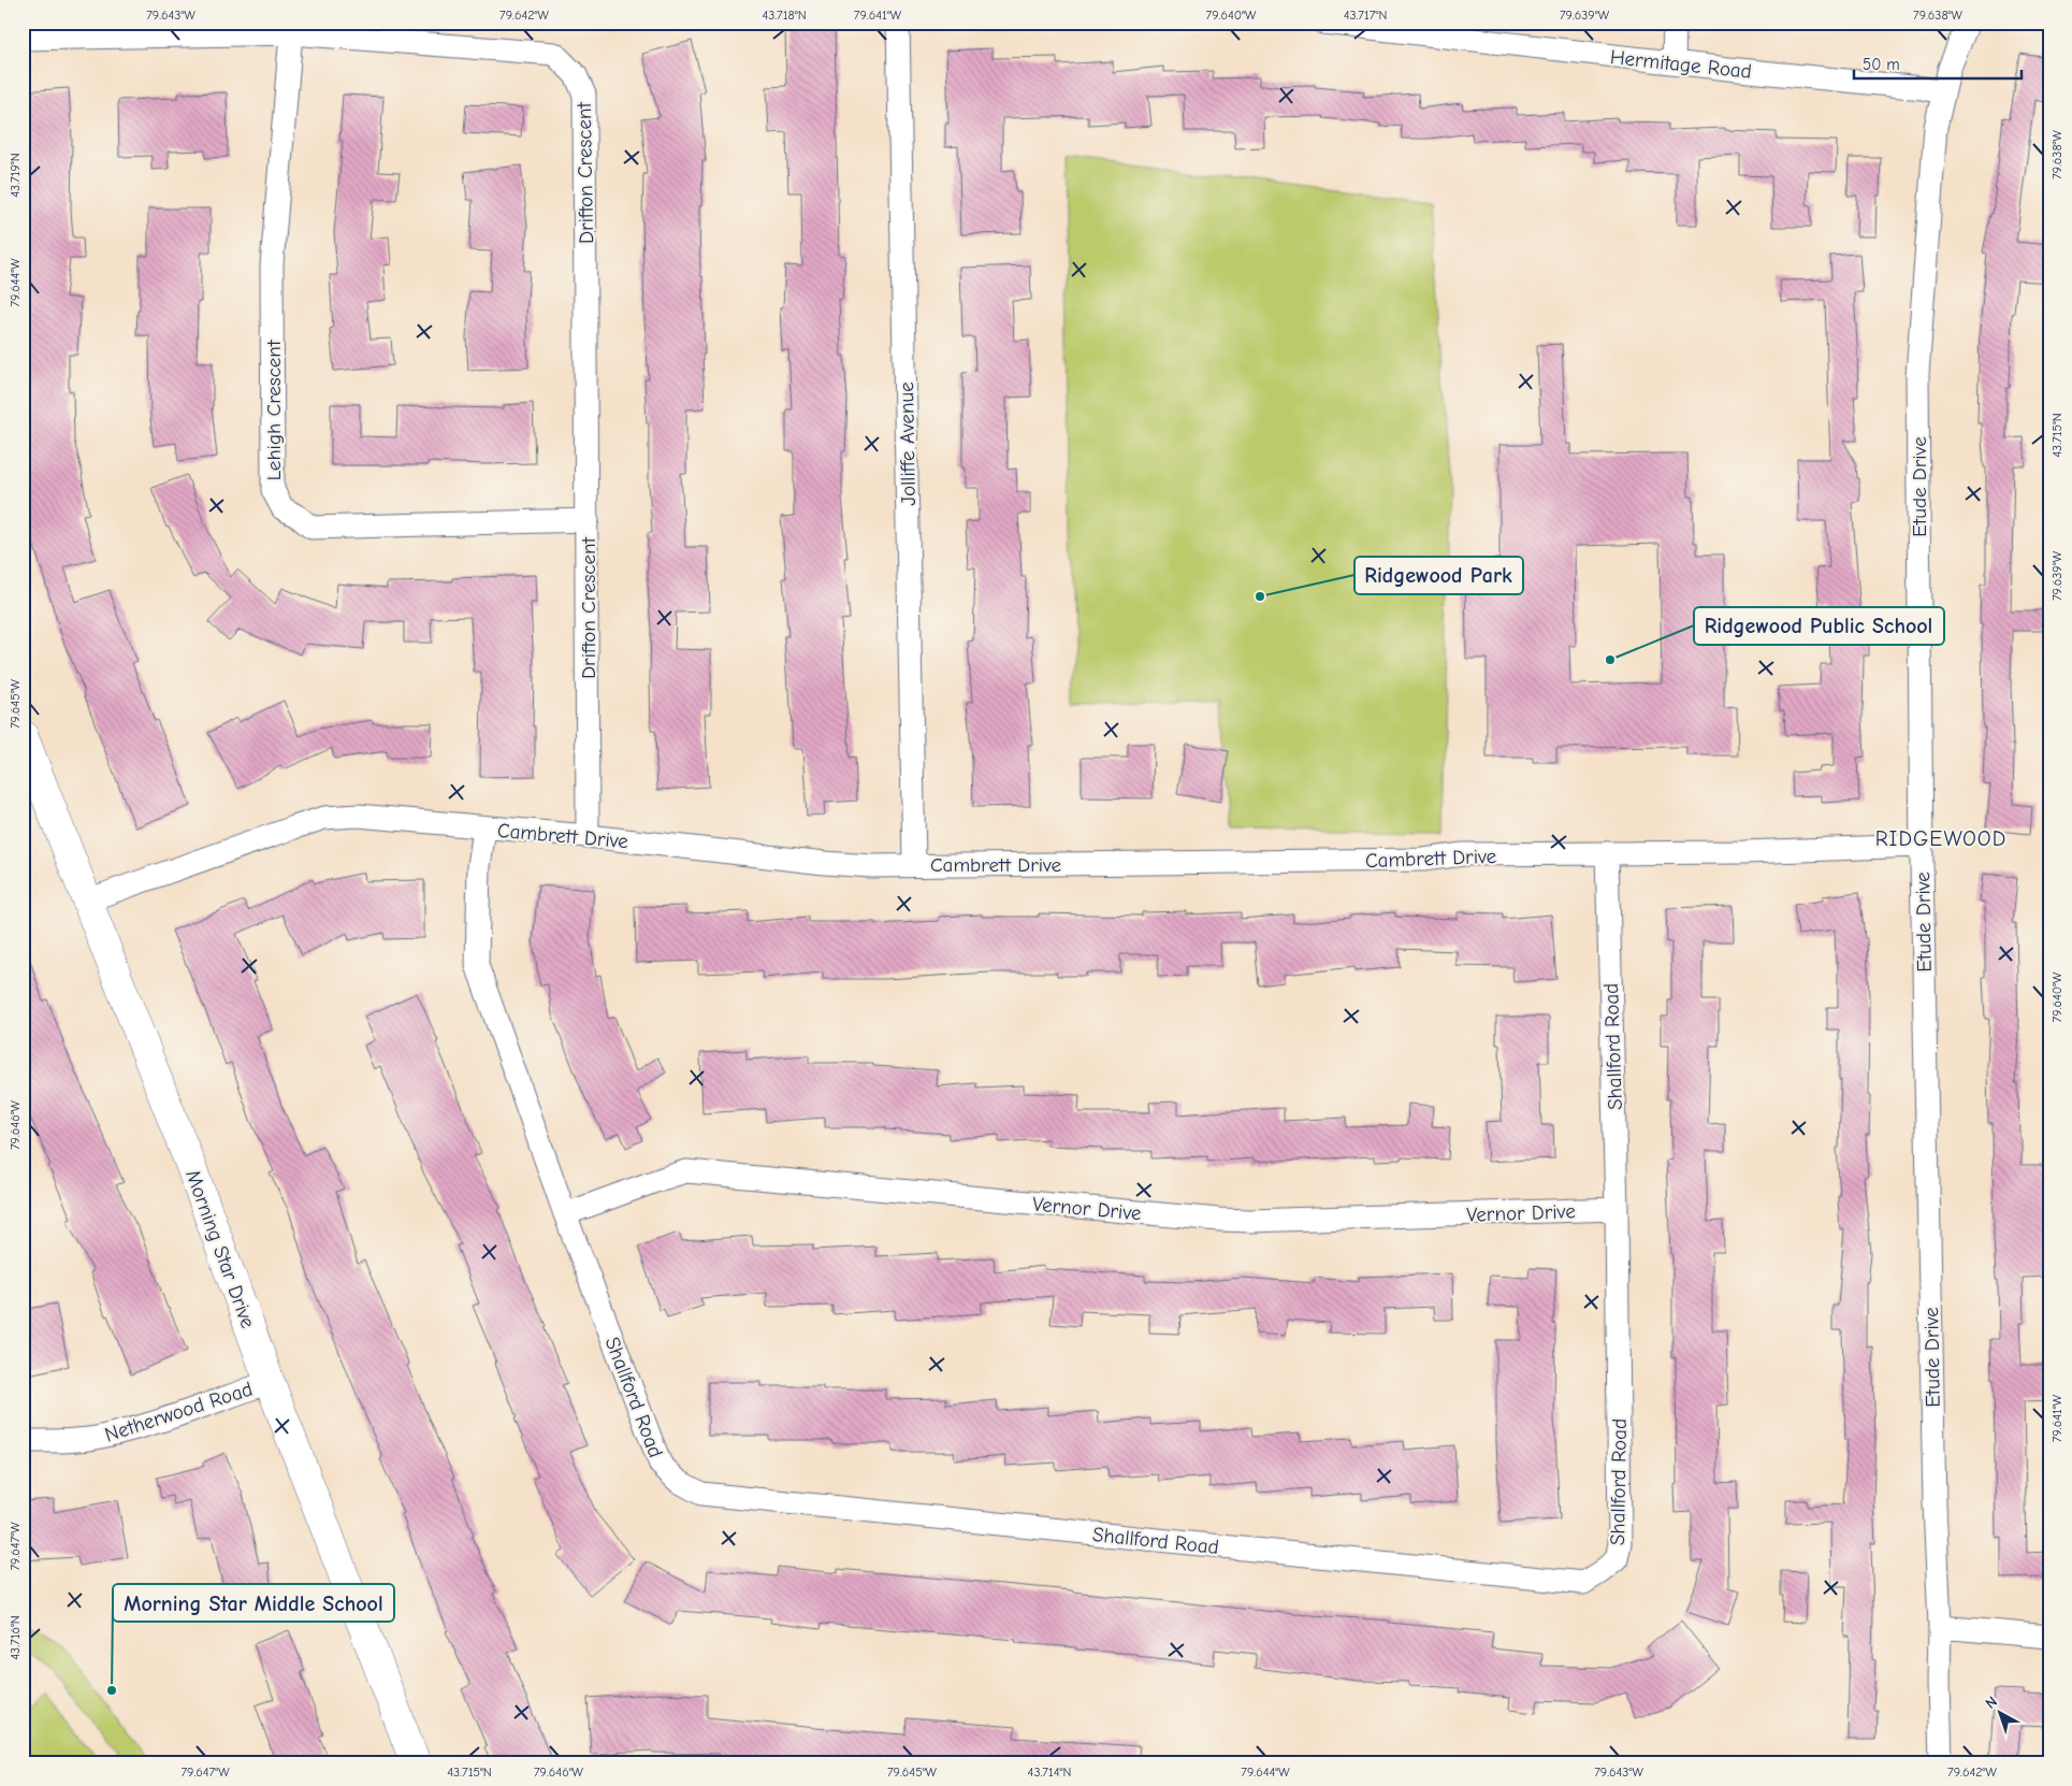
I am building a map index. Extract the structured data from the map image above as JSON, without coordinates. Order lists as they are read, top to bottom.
{
  "streets": {
    "street": [
      "Hermitage Road",
      "Drifton Crescent",
      "Lehigh Crescent",
      "Jolliffe Avenue",
      "Etude Drive",
      "Cambrett Drive",
      "Shallford Road",
      "Vernor Drive",
      "Morning Star Drive",
      "Netherwood Road"
    ]
  },
  "crossings": [
    ["Hermitage Road", "Etude Drive"],
    ["Drifton Crescent", "Lehigh Crescent"],
    ["Drifton Crescent", "Cambrett Drive"],
    ["Jolliffe Avenue", "Cambrett Drive"],
    ["Etude Drive", "Cambrett Drive"],
    ["Cambrett Drive", "Shallford Road"],
    ["Cambrett Drive", "Morning Star Drive"],
    ["Shallford Road", "Vernor Drive"],
    ["Morning Star Drive", "Netherwood Road"]
  ],
  "districts": ["RIDGEWOOD"],
  "places": ["Ridgewood Park", "Ridgewood Public School", "Morning Star Middle School"],
  "scale_bar": "50 m",
  "north": "top left",
  "coordinates": [
    "79.643°W",
    "79.642°W",
    "43.718°N",
    "79.641°W",
    "79.640°W",
    "43.717°N",
    "79.639°W",
    "79.638°W",
    "43.719°N",
    "79.644°W",
    "43.715°N",
    "79.645°W",
    "79.646°W",
    "79.647°W",
    "43.716°N",
    "43.714°N"
  ]
}
